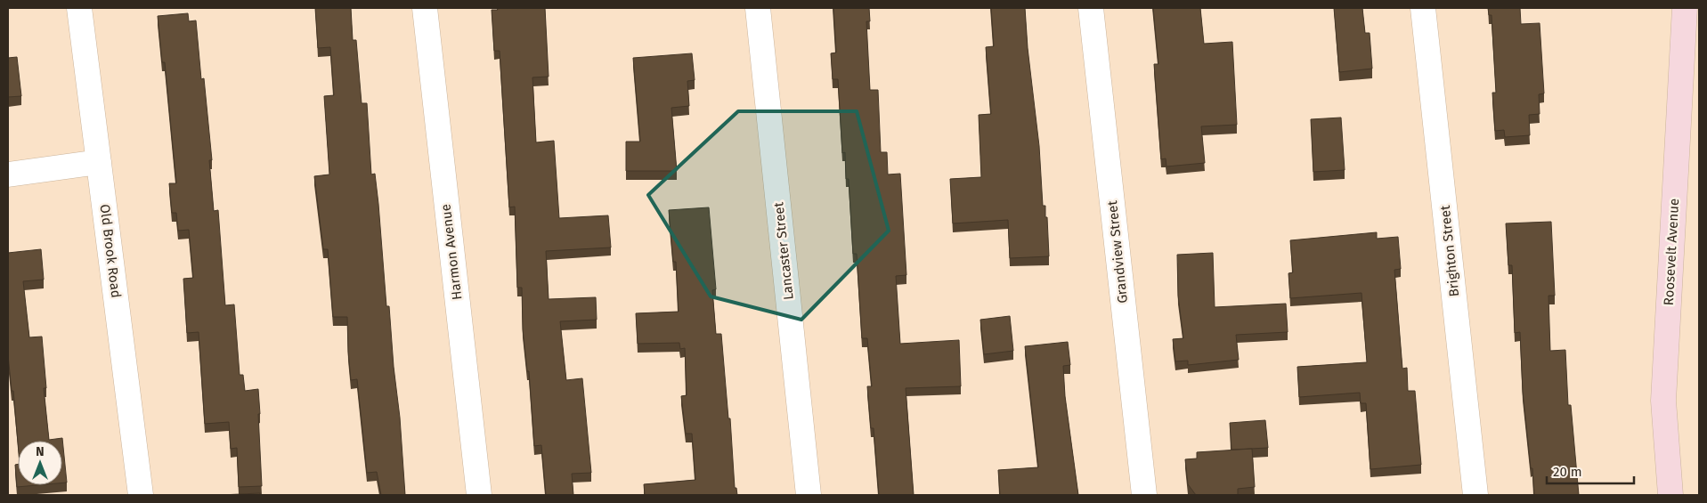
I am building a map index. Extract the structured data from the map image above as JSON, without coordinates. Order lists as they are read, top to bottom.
{
  "streets": {
    "street": [
      "Old Brook Road",
      "Lancaster Street",
      "Brighton Street",
      "Harmon Avenue",
      "Grandview Street",
      "Roosevelt Avenue"
    ]
  },
  "scale_bar": "20 m",
  "north": "top"
}
